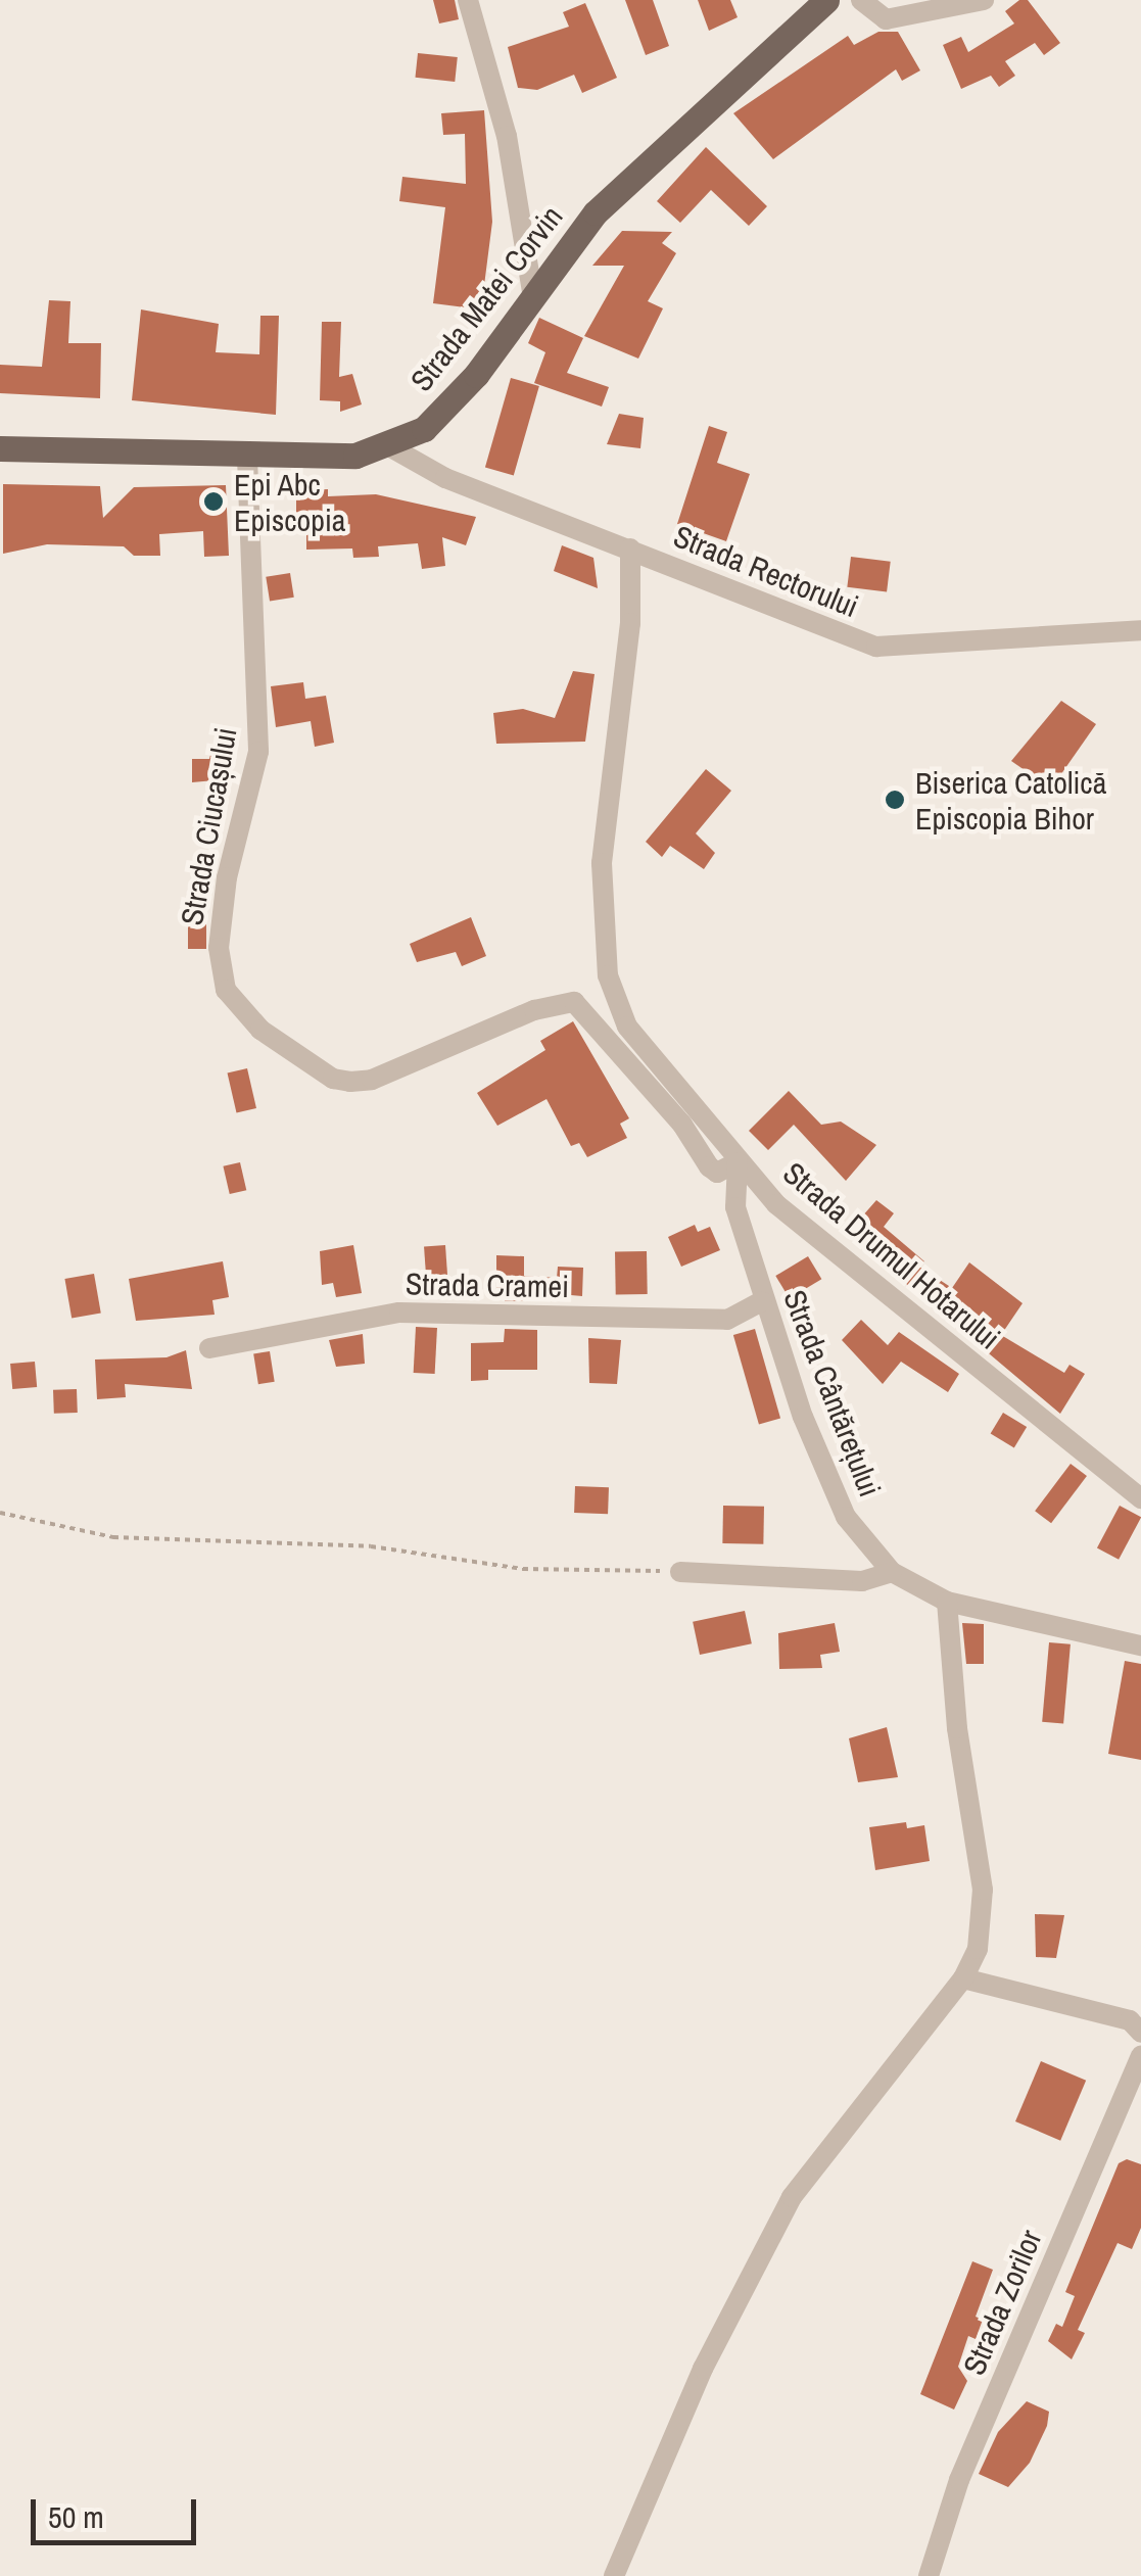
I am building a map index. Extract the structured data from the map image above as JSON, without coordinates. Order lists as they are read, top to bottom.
{
  "streets": {
    "main road": ["Strada Matei Corvin"],
    "street": [
      "Strada Rectorului",
      "Strada Ciucașului",
      "Strada Drumul Hotarului",
      "Strada Cramei",
      "Strada Cântărețului",
      "Strada Zorilor"
    ]
  },
  "crossings": [
    ["Strada Matei Corvin", "Strada Rectorului"],
    ["Strada Matei Corvin", "Strada Ciucașului"],
    ["Strada Rectorului", "Strada Drumul Hotarului"],
    ["Strada Ciucașului", "Strada Drumul Hotarului"],
    ["Strada Ciucașului", "Strada Cântărețului"],
    ["Strada Drumul Hotarului", "Strada Cântărețului"],
    ["Strada Cramei", "Strada Cântărețului"]
  ],
  "places": ["Epi Abc Episcopia", "Biserica Catolică Episcopia Bihor"],
  "scale_bar": "50 m"
}
